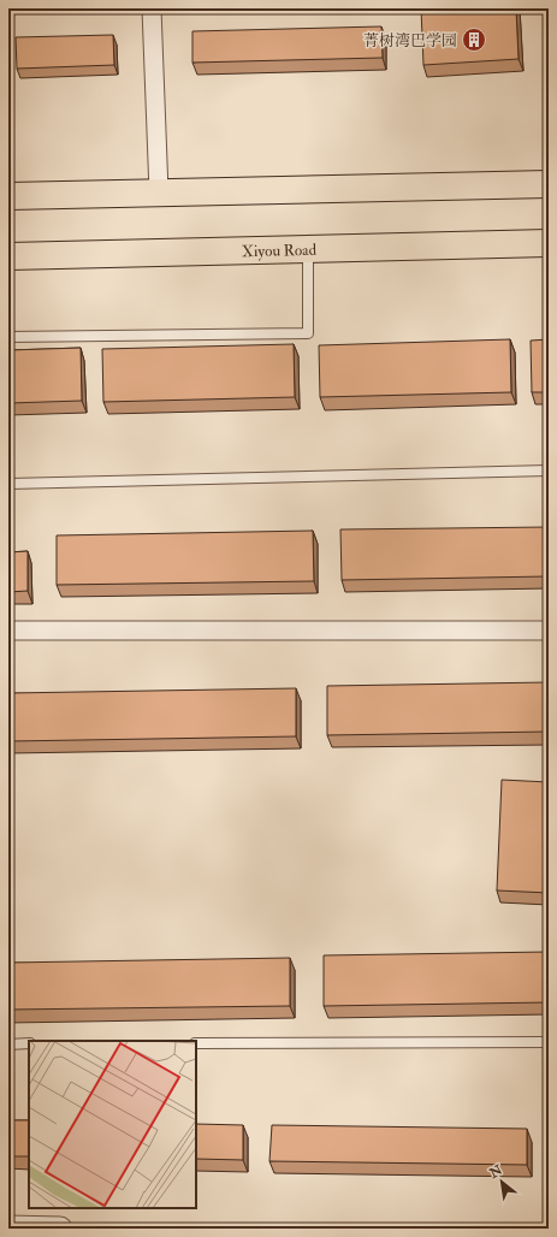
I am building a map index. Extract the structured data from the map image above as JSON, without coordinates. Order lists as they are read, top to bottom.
{
  "streets": {
    "main road": ["Xiyou Road"]
  },
  "places": {
    "building": ["菁树湾巴学园"]
  },
  "north": "top left"
}
